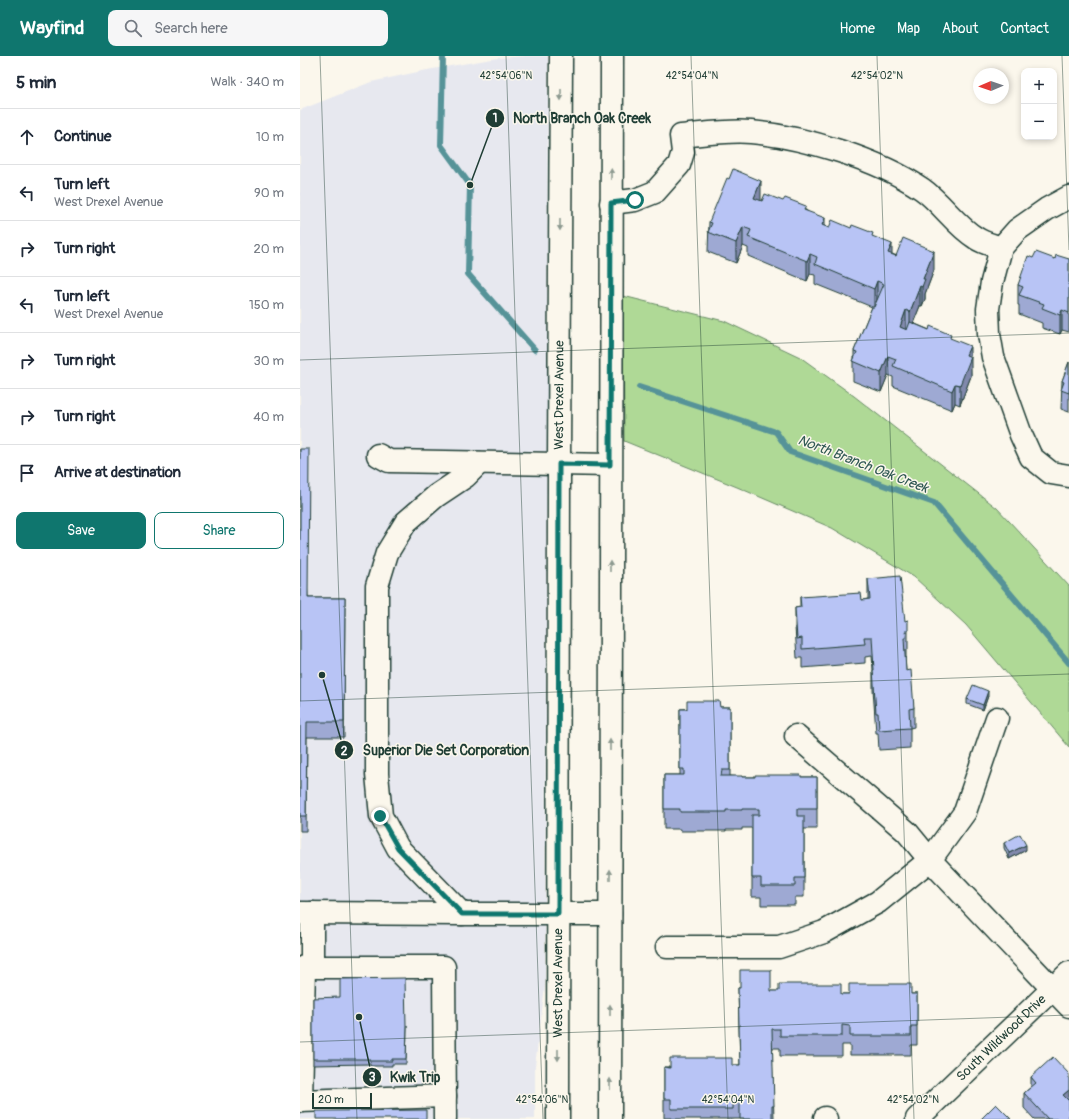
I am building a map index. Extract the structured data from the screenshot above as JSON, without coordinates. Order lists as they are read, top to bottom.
{
  "streets": {
    "street": ["West Drexel Avenue", "South Wildwood Drive"]
  },
  "water": ["North Branch Oak Creek"],
  "places": ["North Branch Oak Creek", "Superior Die Set Corporation", "Kwik Trip"],
  "scale_bar": "20 m",
  "north": "left",
  "page": {
    "header": "Wayfind",
    "search": "Search here",
    "nav": [
      "Home",
      "Map",
      "About",
      "Contact"
    ],
    "heading": ["5 min", "Walk · 340 m"],
    "map_buttons": ["+", "−"],
    "list": [
      ["Continue", "10 m"],
      ["Turn left", "West Drexel Avenue", "90 m"],
      ["Turn right", "20 m"],
      ["Turn left", "West Drexel Avenue", "150 m"],
      ["Turn right", "30 m"],
      ["Turn right", "40 m"],
      "Arrive at destination"
    ],
    "buttons": ["Save", "Share"],
    "scale": "20 m"
  },
  "coordinates": ["42°54'06\"N", "42°54'04\"N", "42°54'02\"N"]
}
